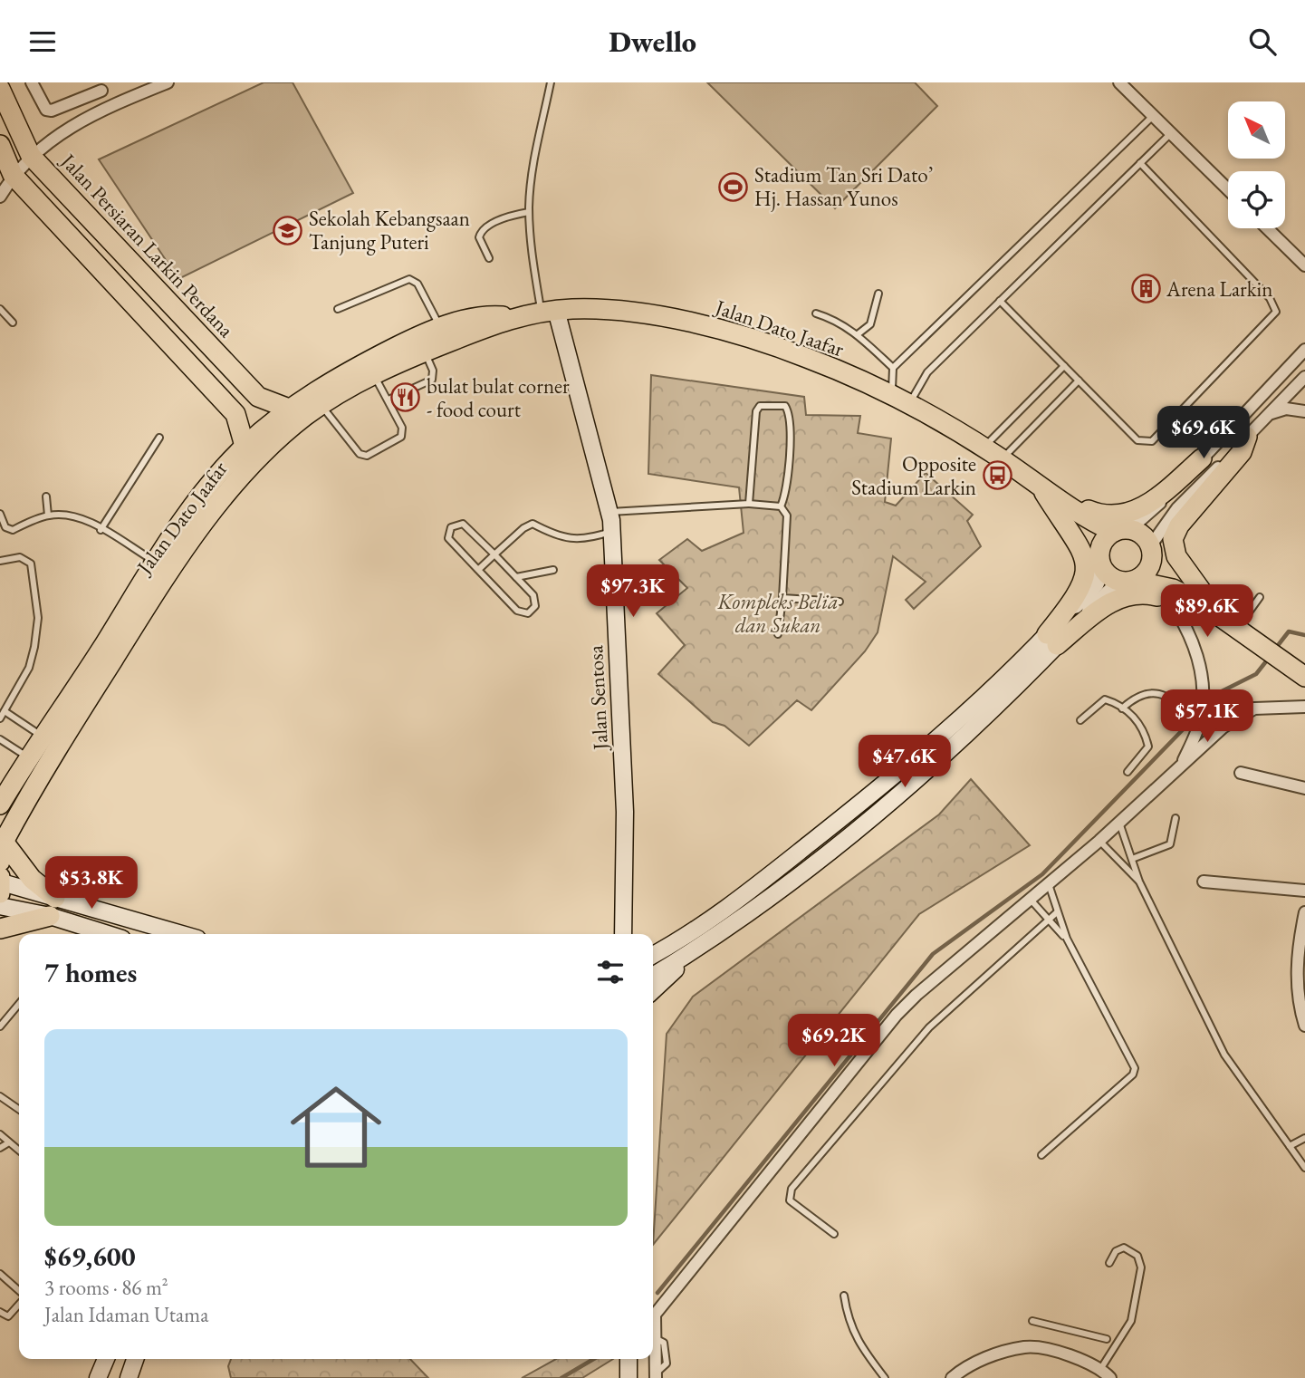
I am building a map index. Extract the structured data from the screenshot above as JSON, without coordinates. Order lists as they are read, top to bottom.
{
  "streets": {
    "main road": ["Jalan Persiaran Larkin Perdana", "Jalan Dato Jaafar", "Jalan Sentosa"]
  },
  "crossings": [
    ["Jalan Persiaran Larkin Perdana", "Jalan Dato Jaafar"],
    ["Jalan Dato Jaafar", "Jalan Sentosa"]
  ],
  "parks": ["Kompleks Belia dan Sukan"],
  "places": {
    "sports": ["Stadium Tan Sri Dato’ Hj. Hassan Yunos"],
    "school or university": ["Sekolah Kebangsaan Tanjung Puteri"],
    "building": ["Arena Larkin"],
    "restaurant": ["bulat bulat corner - food court"],
    "bus stop": ["Opposite Stadium Larkin"]
  },
  "north": "top left",
  "page": {
    "header": "Dwello",
    "price": [
      "$69.6K",
      "$97.3K",
      "$89.6K",
      "$57.1K",
      "$47.6K",
      "$53.8K",
      "$69.2K"
    ],
    "heading": "7 homes",
    "list": [
      {
        "name": "$69,600",
        "note": "3 rooms · 86 m² · Jalan Idaman Utama"
      }
    ]
  }
}
